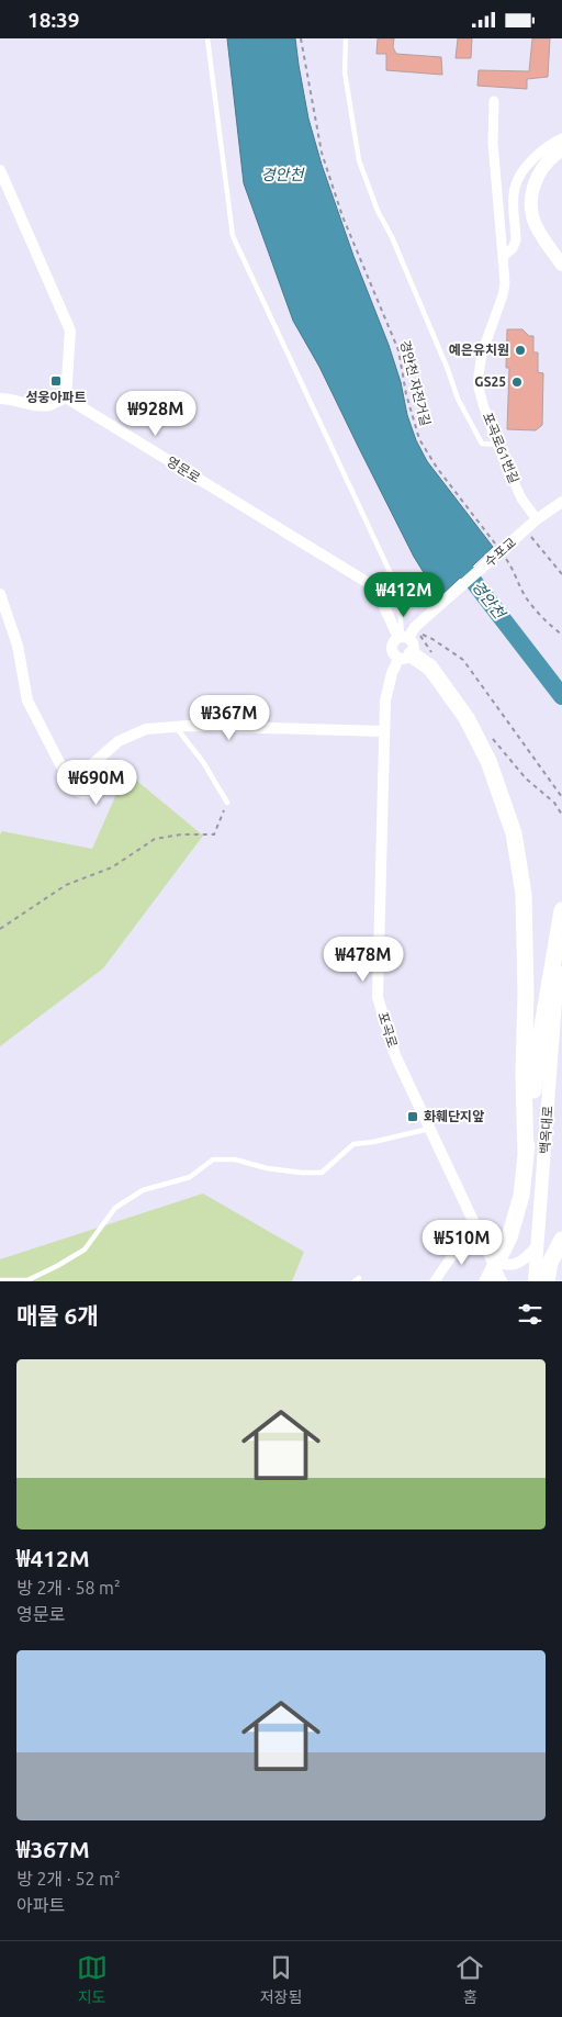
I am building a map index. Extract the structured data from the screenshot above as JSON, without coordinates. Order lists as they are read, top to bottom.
{
  "streets": {
    "main road": ["백옥대로"],
    "street": [
      "포곡로61번길",
      "영문로",
      "수포교",
      "포곡로"
    ],
    "path": ["경안천 자전거길"]
  },
  "crossings": [
    ["영문로", "포곡로"],
    ["수포교", "포곡로"]
  ],
  "water": ["경안천"],
  "places": {
    "other": ["예은유치원", "GS25"],
    "transit": ["성웅아파트", "화훼단지앞"]
  },
  "page": {
    "status": "18:39",
    "price": [
      "₩928M",
      "₩412M",
      "₩367M",
      "₩690M",
      "₩478M",
      "₩510M"
    ],
    "heading": "매물 6개",
    "list": [
      {
        "name": "₩412M",
        "note": "방 2개 · 58 m² · 영문로"
      },
      {
        "name": "₩367M",
        "note": "방 2개 · 52 m² · 아파트"
      }
    ],
    "tabs": ["지도", "저장됨", "홈"]
  }
}
